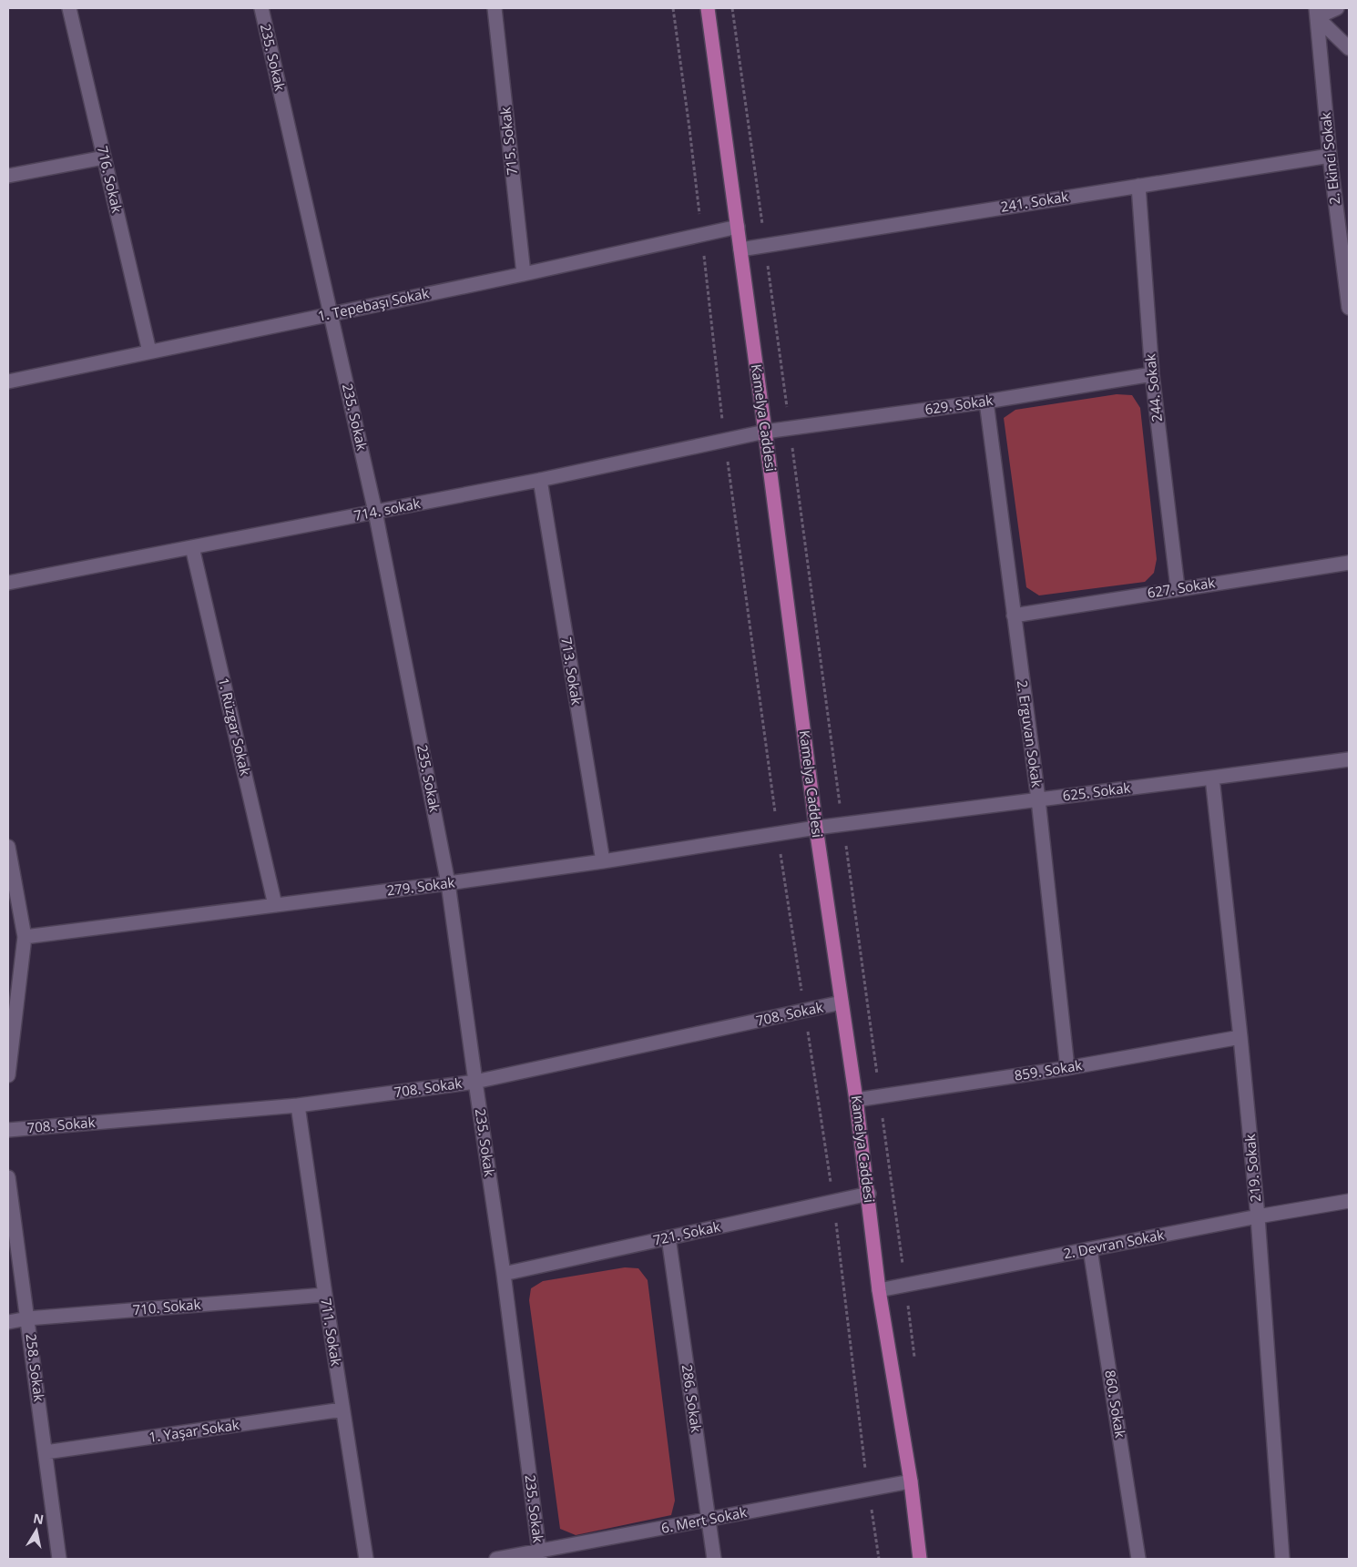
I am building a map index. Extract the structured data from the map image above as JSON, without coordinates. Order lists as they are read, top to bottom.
{
  "streets": {
    "main road": ["Kamelya Caddesi"],
    "street": [
      "235. Sokak",
      "715. Sokak",
      "2. Ekinci Sokak",
      "716. Sokak",
      "241. Sokak",
      "1. Tepebaşı Sokak",
      "244. Sokak",
      "629. Sokak",
      "714. sokak",
      "627. Sokak",
      "713. Sokak",
      "1. Rüzgar Sokak",
      "2. Erguvan Sokak",
      "625. Sokak",
      "279. Sokak",
      "708. Sokak",
      "859. Sokak",
      "219. Sokak",
      "721. Sokak",
      "2. Devran Sokak",
      "710. Sokak",
      "711. Sokak",
      "258. Sokak",
      "286. Sokak",
      "860. Sokak",
      "1. Yaşar Sokak",
      "6. Mert Sokak"
    ]
  },
  "crossings": [
    ["235. Sokak", "1. Tepebaşı Sokak"],
    ["235. Sokak", "714. sokak"],
    ["235. Sokak", "279. Sokak"],
    ["235. Sokak", "708. Sokak"],
    ["235. Sokak", "721. Sokak"],
    ["235. Sokak", "6. Mert Sokak"],
    ["715. Sokak", "1. Tepebaşı Sokak"],
    ["2. Ekinci Sokak", "241. Sokak"],
    ["716. Sokak", "1. Tepebaşı Sokak"],
    ["241. Sokak", "244. Sokak"],
    ["241. Sokak", "Kamelya Caddesi"],
    ["1. Tepebaşı Sokak", "Kamelya Caddesi"],
    ["244. Sokak", "629. Sokak"],
    ["244. Sokak", "627. Sokak"],
    ["629. Sokak", "Kamelya Caddesi"],
    ["629. Sokak", "714. sokak"],
    ["629. Sokak", "2. Erguvan Sokak"],
    ["Kamelya Caddesi", "714. sokak"],
    ["Kamelya Caddesi", "625. Sokak"],
    ["Kamelya Caddesi", "279. Sokak"],
    ["Kamelya Caddesi", "708. Sokak"],
    ["Kamelya Caddesi", "859. Sokak"],
    ["Kamelya Caddesi", "721. Sokak"],
    ["Kamelya Caddesi", "2. Devran Sokak"],
    ["Kamelya Caddesi", "6. Mert Sokak"],
    ["714. sokak", "713. Sokak"],
    ["714. sokak", "1. Rüzgar Sokak"],
    ["627. Sokak", "2. Erguvan Sokak"],
    ["713. Sokak", "279. Sokak"],
    ["1. Rüzgar Sokak", "279. Sokak"],
    ["2. Erguvan Sokak", "625. Sokak"],
    ["2. Erguvan Sokak", "859. Sokak"],
    ["625. Sokak", "279. Sokak"],
    ["625. Sokak", "219. Sokak"],
    ["708. Sokak", "711. Sokak"],
    ["859. Sokak", "219. Sokak"],
    ["219. Sokak", "2. Devran Sokak"],
    ["721. Sokak", "286. Sokak"],
    ["2. Devran Sokak", "860. Sokak"],
    ["710. Sokak", "711. Sokak"],
    ["710. Sokak", "258. Sokak"],
    ["711. Sokak", "1. Yaşar Sokak"],
    ["258. Sokak", "1. Yaşar Sokak"],
    ["286. Sokak", "6. Mert Sokak"]
  ],
  "north": "top"
}
